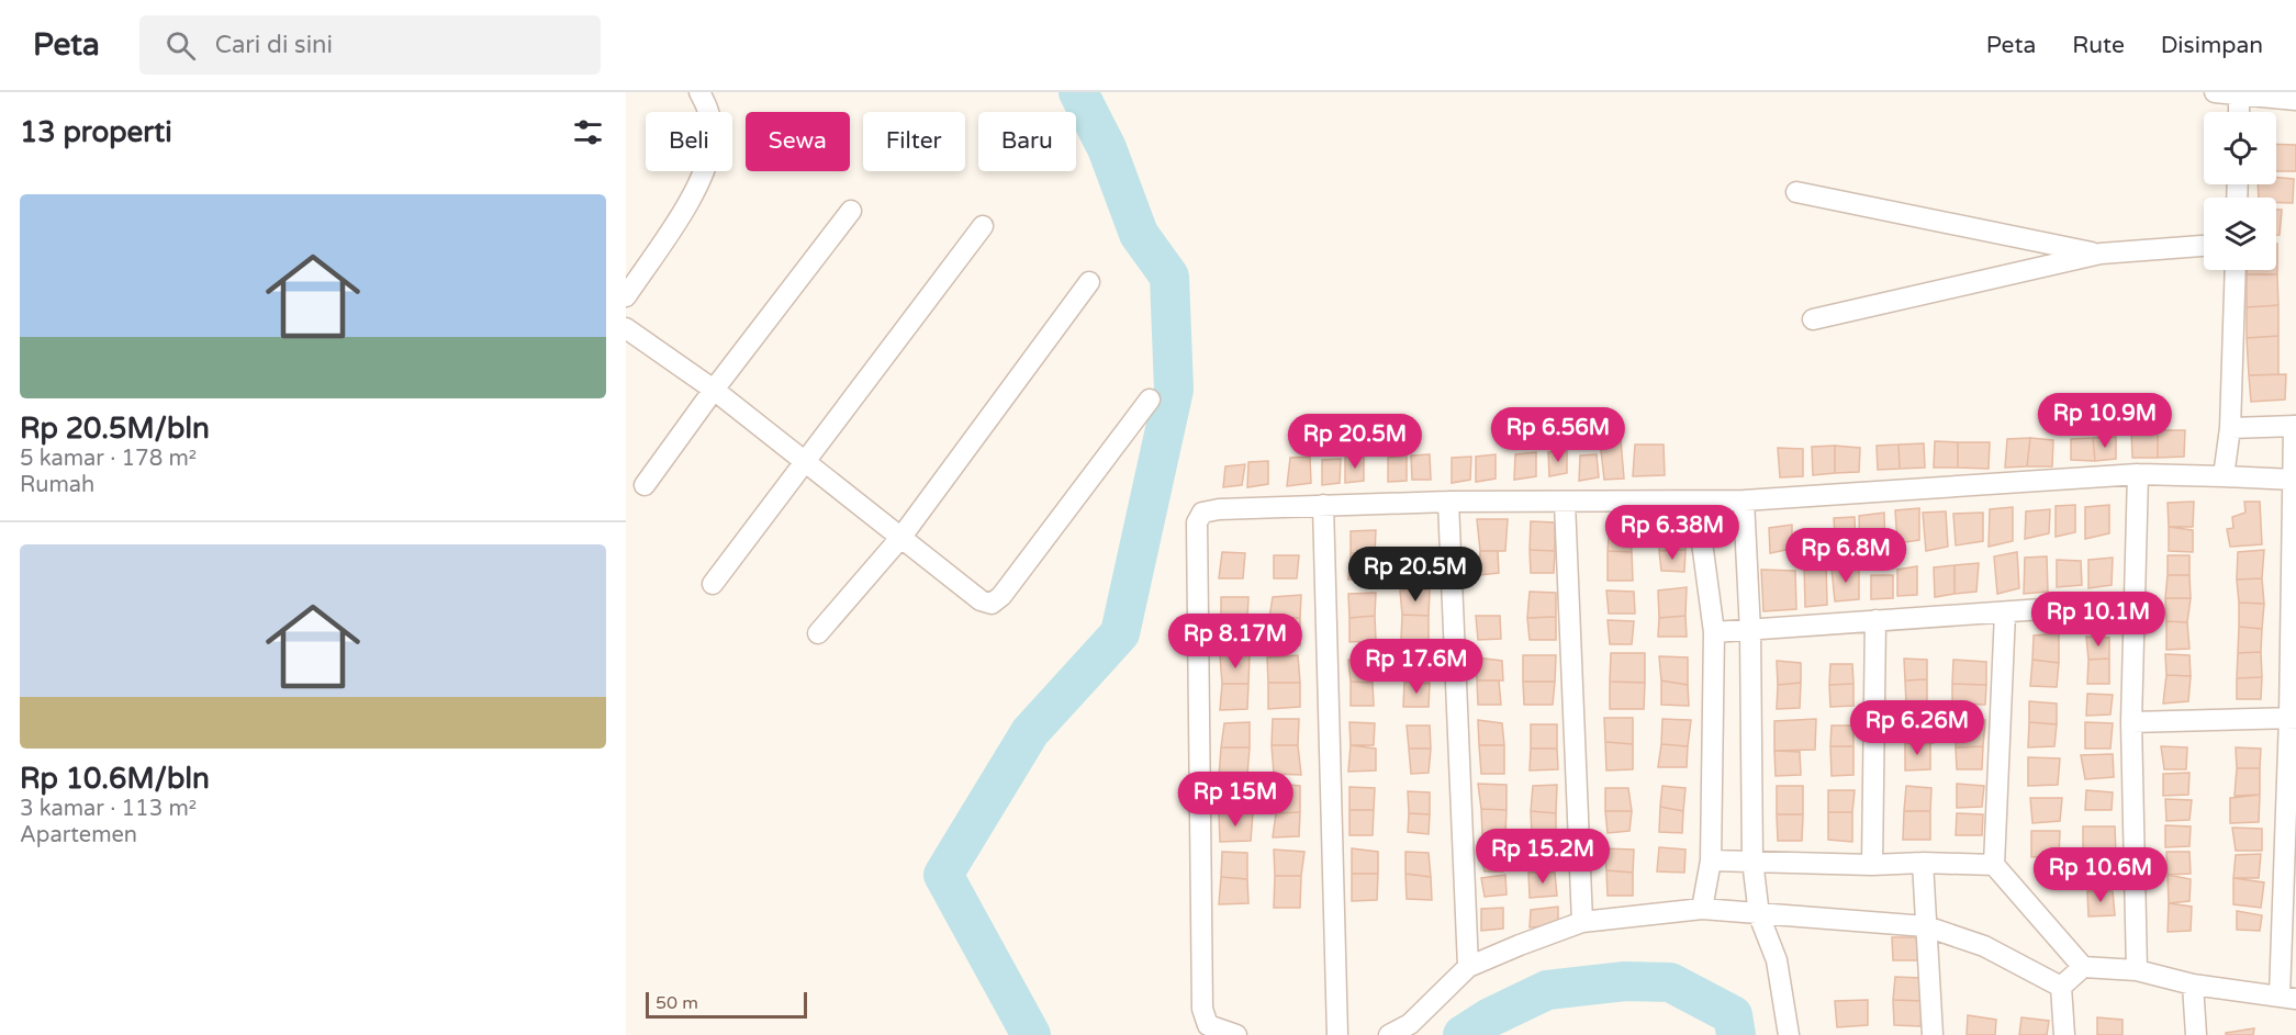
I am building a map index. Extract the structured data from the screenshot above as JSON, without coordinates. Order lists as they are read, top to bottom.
{
  "scale_bar": "50 m",
  "page": {
    "header": "Peta",
    "search": "Cari di sini",
    "nav": ["Peta", "Rute", "Disimpan"],
    "heading": "13 properti",
    "chip": [
      "Beli",
      "Sewa",
      "Filter",
      "Baru"
    ],
    "list": [
      {
        "name": "Rp 20.5M/bln",
        "note": "5 kamar · 178 m² · Rumah"
      },
      {
        "name": "Rp 10.6M/bln",
        "note": "3 kamar · 113 m² · Apartemen"
      }
    ],
    "price": [
      "Rp 10.9M",
      "Rp 6.56M",
      "Rp 20.5M",
      "Rp 6.38M",
      "Rp 6.8M",
      "Rp 20.5M",
      "Rp 10.1M",
      "Rp 8.17M",
      "Rp 17.6M",
      "Rp 6.26M",
      "Rp 15M",
      "Rp 15.2M",
      "Rp 10.6M"
    ],
    "scale": "50 m"
  }
}
